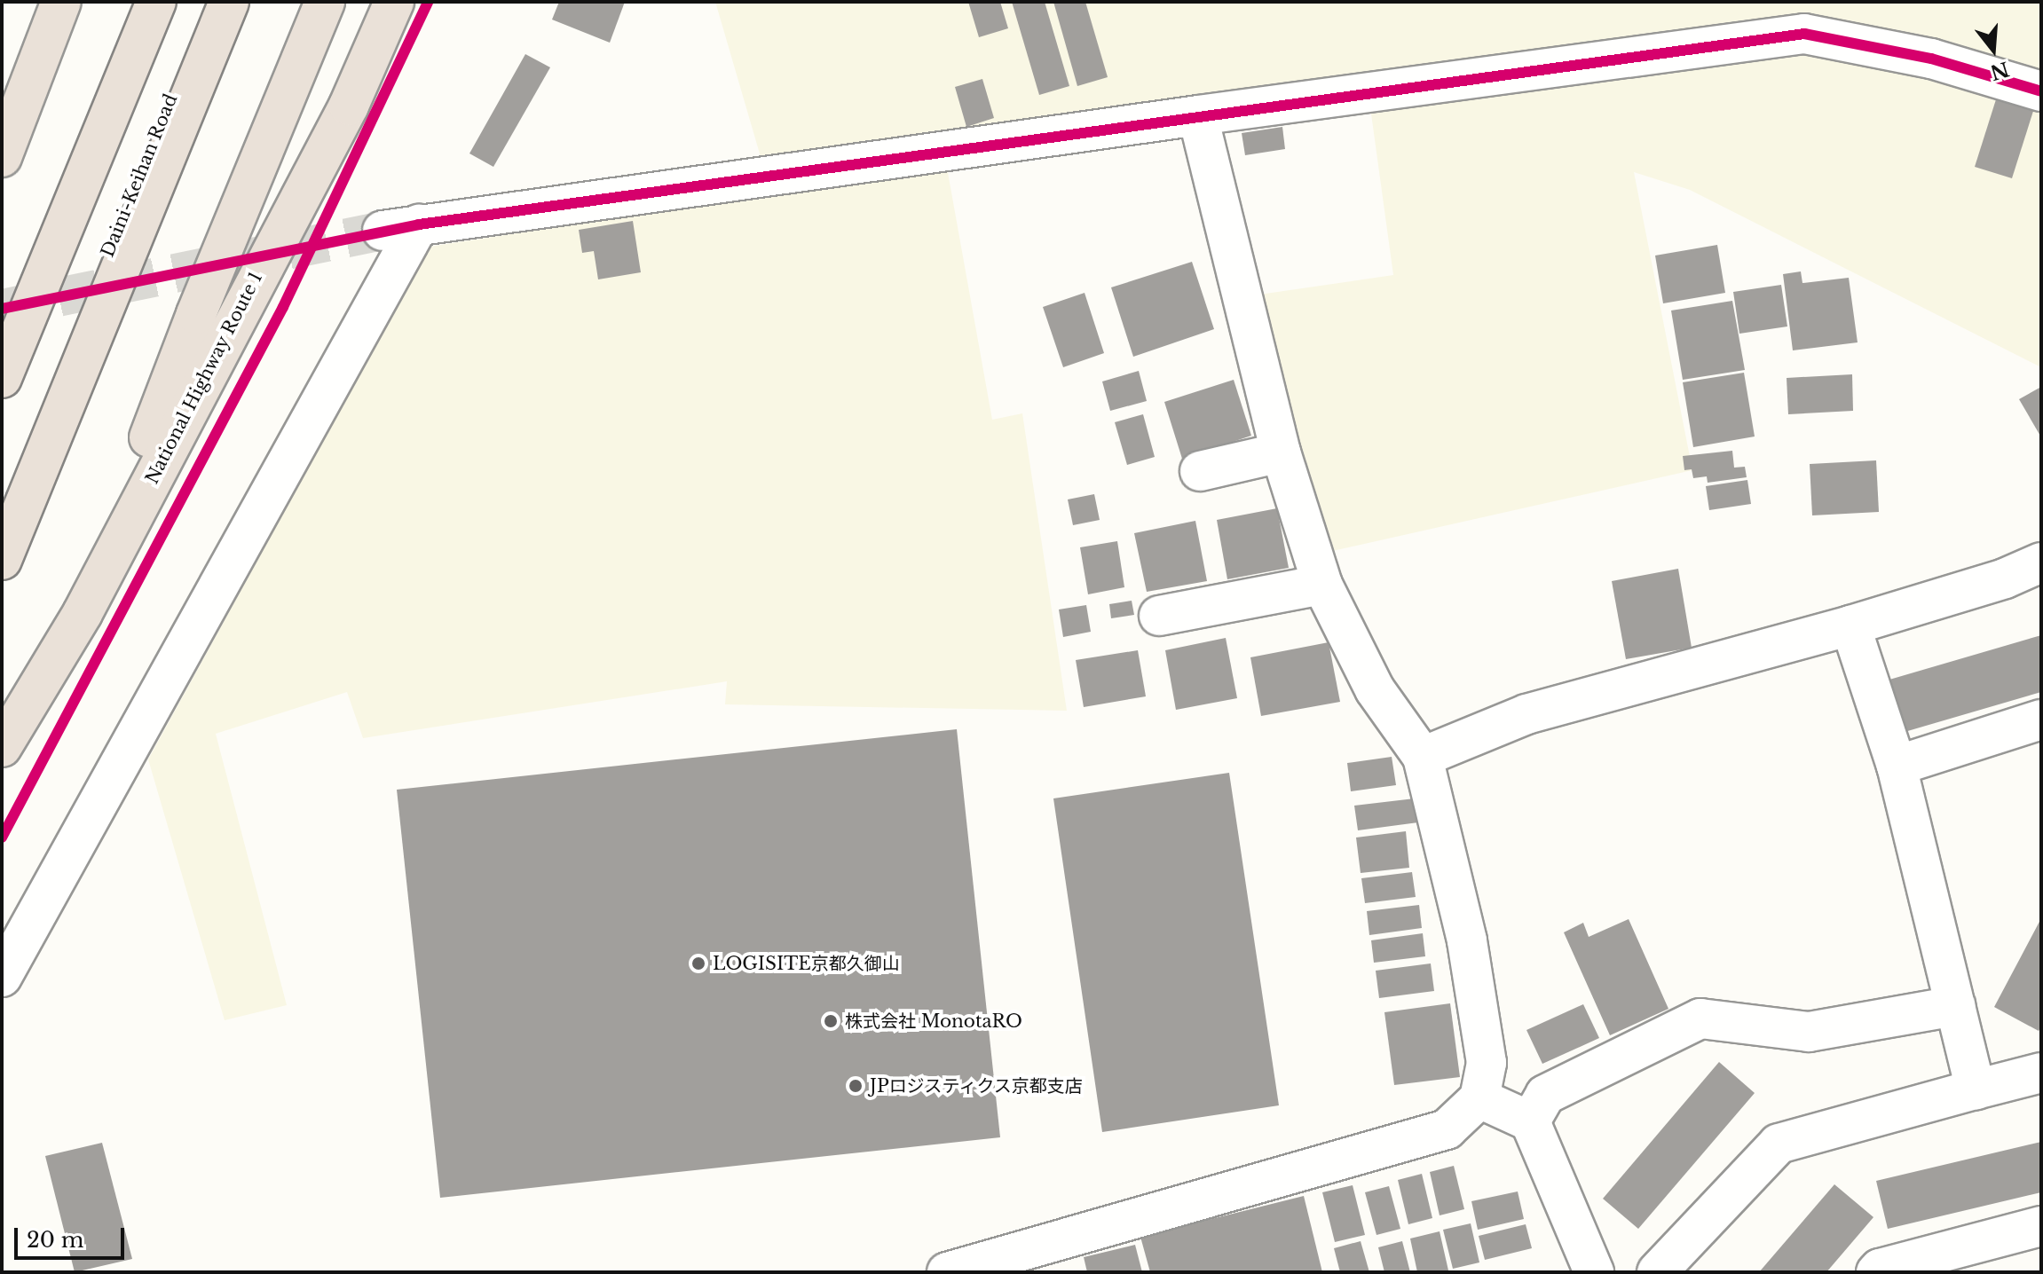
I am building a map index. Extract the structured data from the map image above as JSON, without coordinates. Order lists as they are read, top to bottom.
{
  "streets": {
    "highway": ["Daini-Keihan Road", "National Highway Route 1"]
  },
  "places": ["LOGISITE京都久御山", "株式会社 MonotaRO", "JPロジスティクス京都支店"],
  "scale_bar": "20 m",
  "north": "bottom"
}
